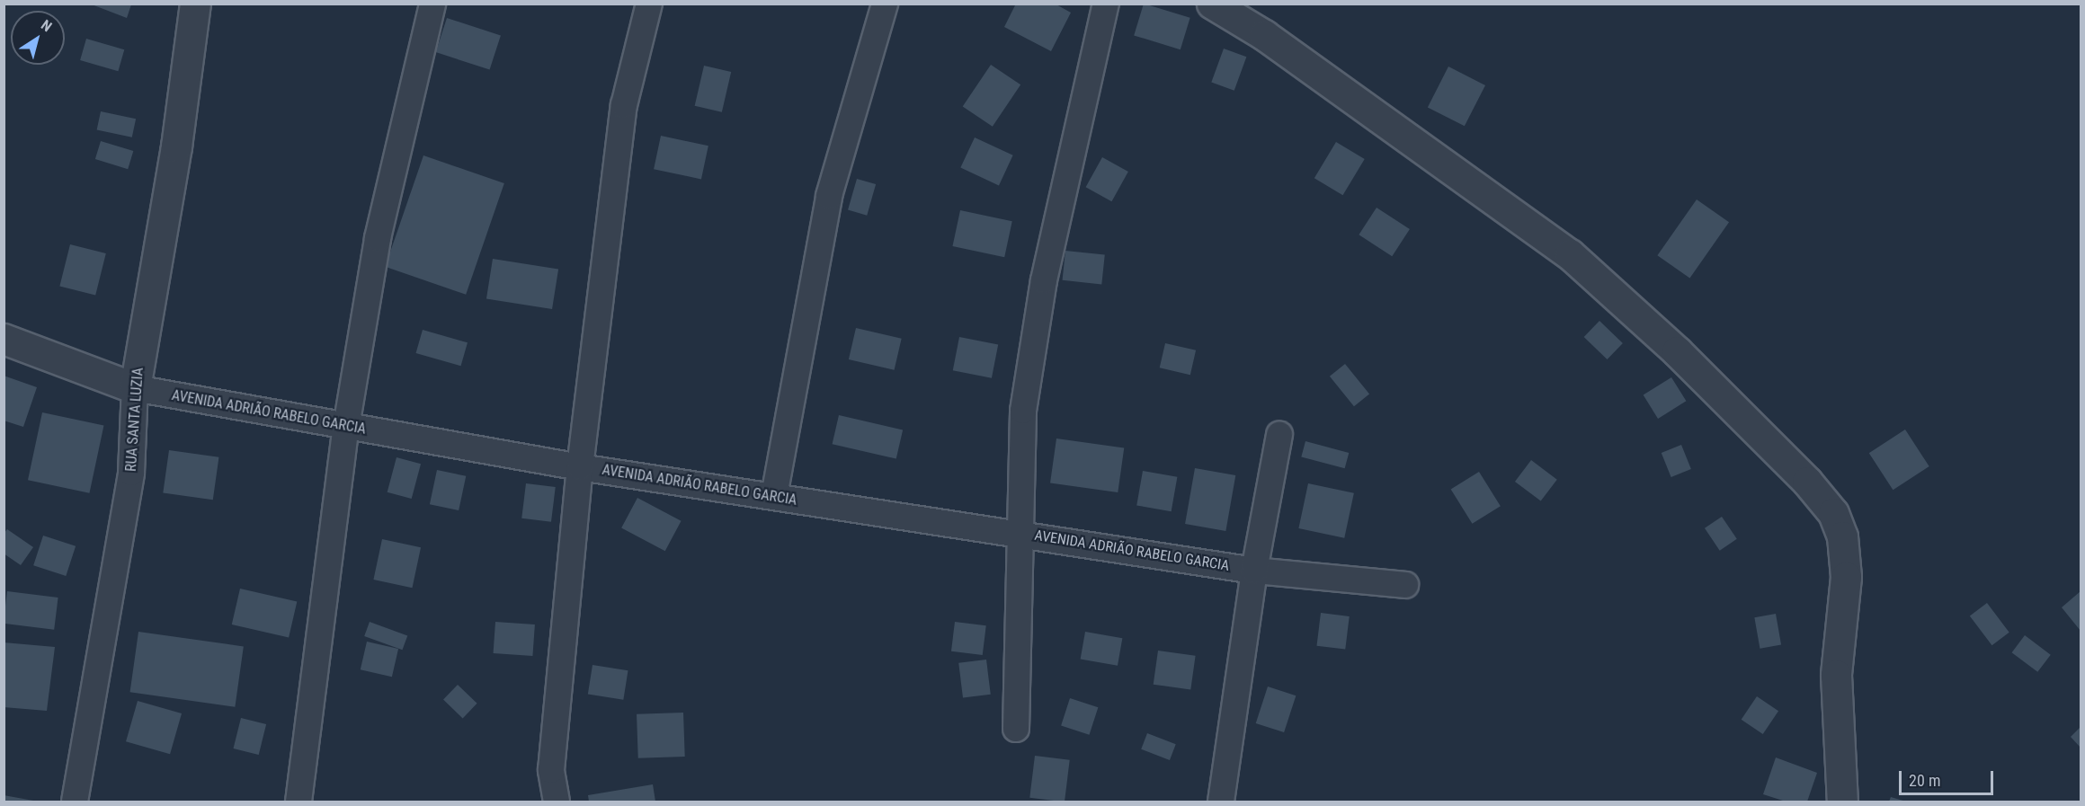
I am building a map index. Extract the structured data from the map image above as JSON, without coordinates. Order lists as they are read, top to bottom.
{
  "streets": {
    "street": ["AVENIDA ADRIÃO RABELO GARCIA", "RUA SANTA LUZIA"]
  },
  "crossings": [
    ["AVENIDA ADRIÃO RABELO GARCIA", "RUA SANTA LUZIA"]
  ],
  "scale_bar": "20 m",
  "north": "top right"
}
